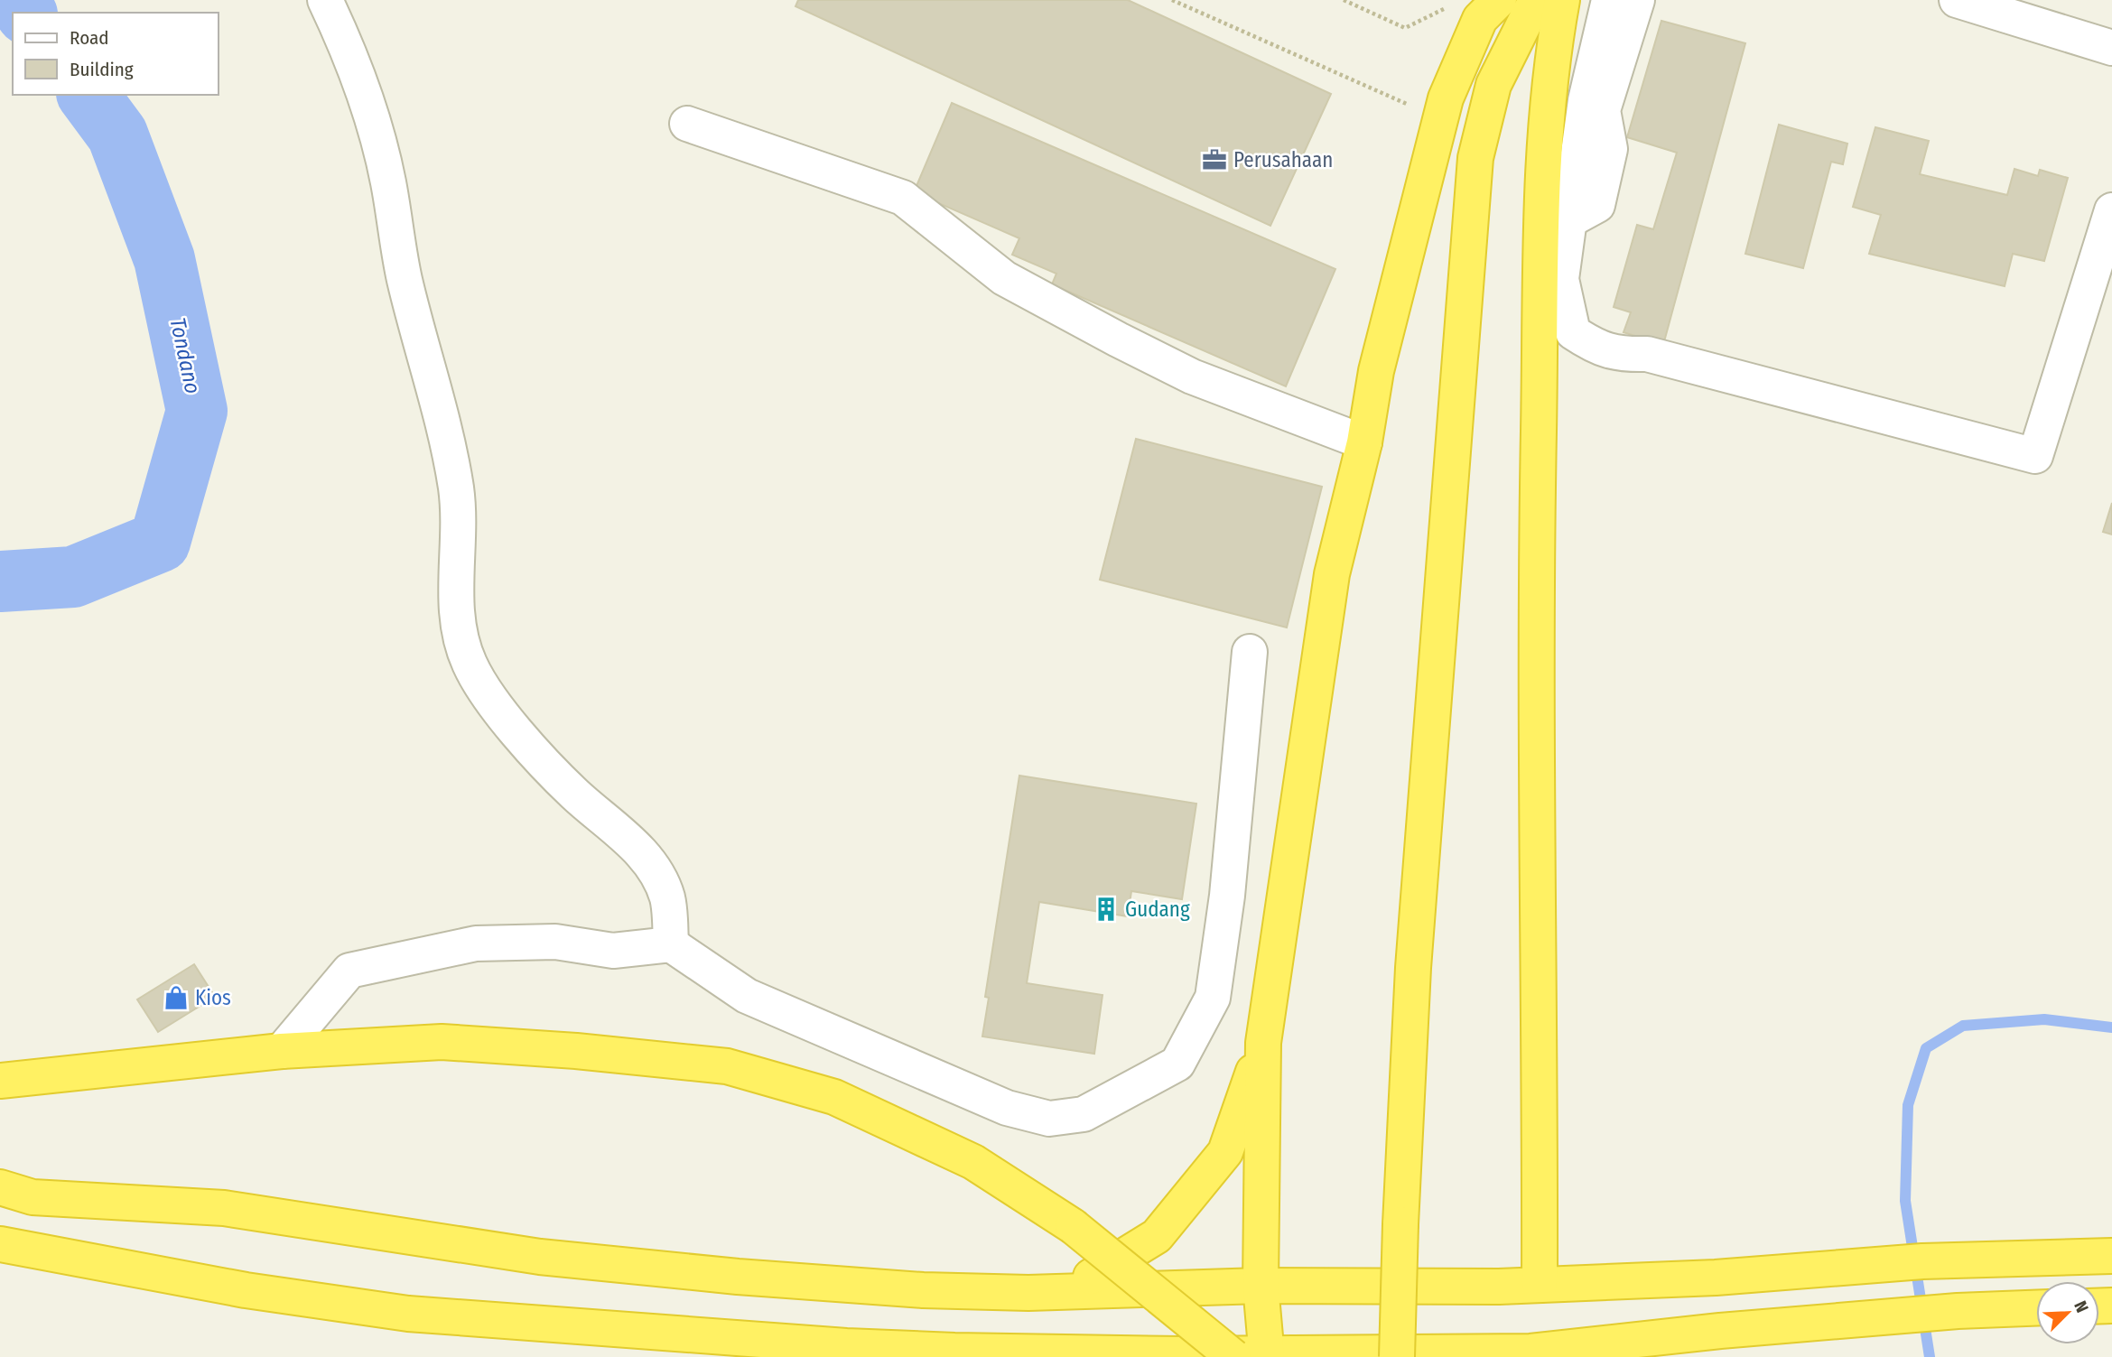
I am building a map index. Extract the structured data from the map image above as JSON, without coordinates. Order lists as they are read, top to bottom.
{
  "water": ["Tondano"],
  "places": {
    "office": ["Perusahaan"],
    "building": ["Gudang"],
    "shop": ["Kios"]
  },
  "legend": ["Road", "Building"],
  "north": "top right"
}
